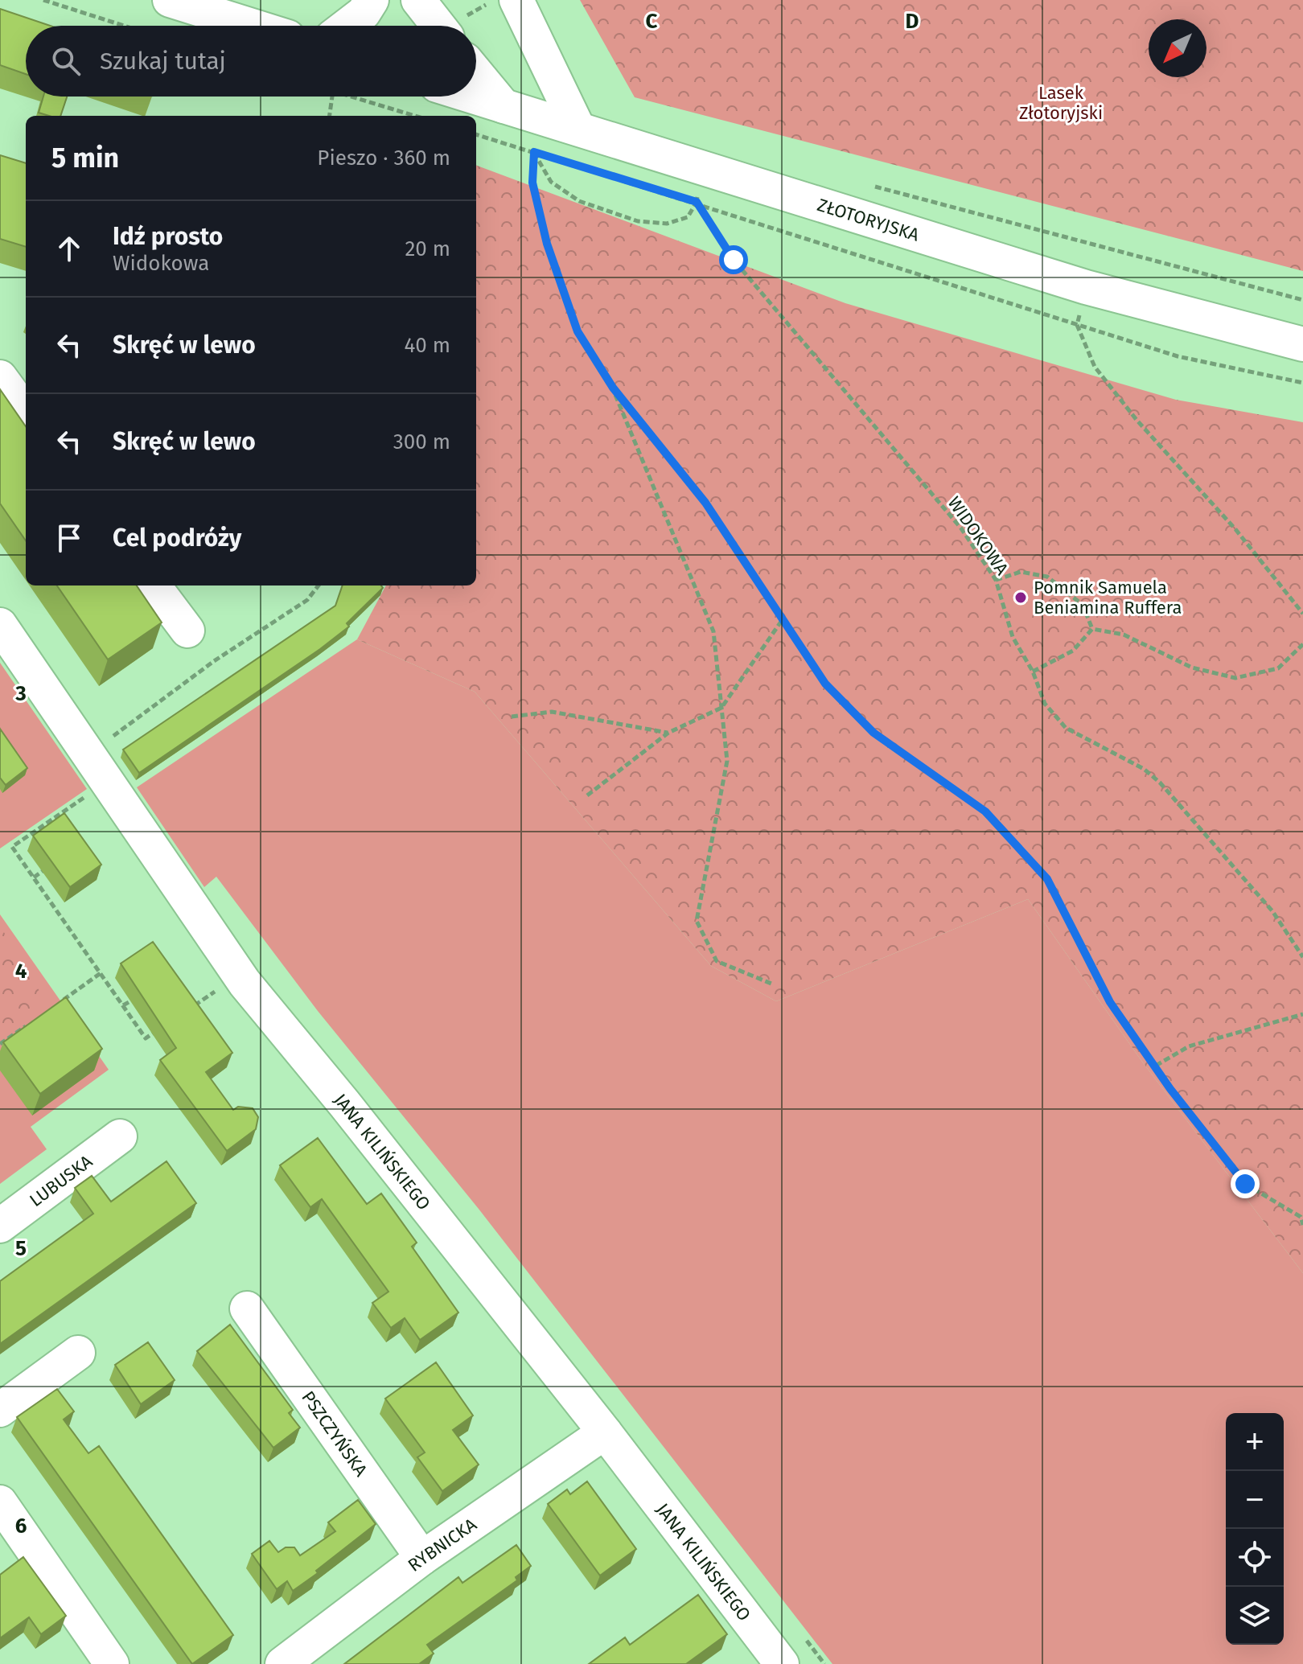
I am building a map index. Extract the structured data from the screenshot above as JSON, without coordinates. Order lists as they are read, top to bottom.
{
  "streets": {
    "street": [
      "ZŁOTORYJSKA",
      "JANA KILIŃSKIEGO",
      "LUBUSKA",
      "PSZCZYŃSKA",
      "RYBNICKA"
    ],
    "path": ["WIDOKOWA"]
  },
  "crossings": [
    ["JANA KILIŃSKIEGO", "RYBNICKA"],
    ["PSZCZYŃSKA", "RYBNICKA"]
  ],
  "parks": ["Lasek Złotoryjski"],
  "places": ["Pomnik Samuela Beniamina Ruffera"],
  "north": "bottom left",
  "page": {
    "search": "Szukaj tutaj",
    "heading": ["5 min", "Pieszo · 360 m"],
    "list": [
      ["Idź prosto", "Widokowa", "20 m"],
      ["Skręć w lewo", "40 m"],
      ["Skręć w lewo", "300 m"],
      "Cel podróży"
    ],
    "map_buttons": ["+", "−"]
  },
  "grid": {
    "columns": ["C", "D"],
    "rows": [
      "3",
      "4",
      "5",
      "6"
    ]
  }
}
